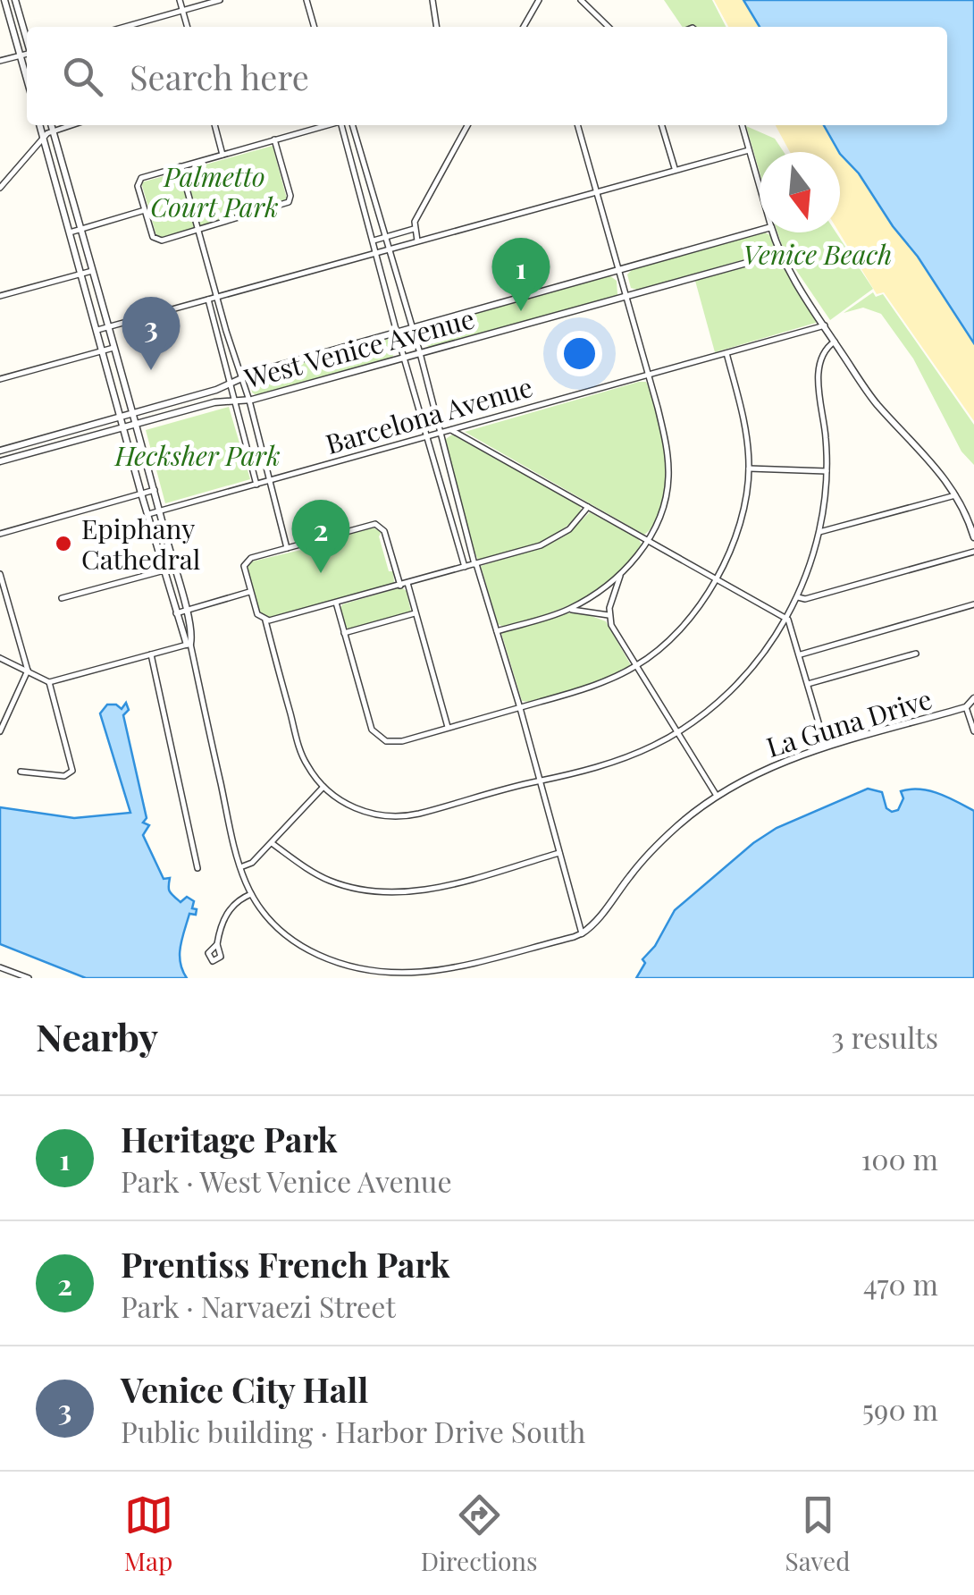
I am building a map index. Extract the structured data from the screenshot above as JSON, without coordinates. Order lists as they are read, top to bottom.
{
  "streets": {
    "street": ["West Venice Avenue", "Barcelona Avenue", "La Guna Drive"]
  },
  "parks": ["Palmetto Court Park", "Venice Beach", "Hecksher Park"],
  "places": ["Epiphany Cathedral"],
  "north": "bottom",
  "page": {
    "search": "Search here",
    "pins": ["1", "3", "2"],
    "heading": ["Nearby", "3 results"],
    "list": [
      {
        "mark": "1",
        "name": "Heritage Park",
        "note": "Park · West Venice Avenue",
        "value": "100 m"
      },
      {
        "mark": "2",
        "name": "Prentiss French Park",
        "note": "Park · Narvaezi Street",
        "value": "470 m"
      },
      {
        "mark": "3",
        "name": "Venice City Hall",
        "note": "Public building · Harbor Drive South",
        "value": "590 m"
      }
    ],
    "nav": ["Map", "Directions", "Saved"]
  }
}
